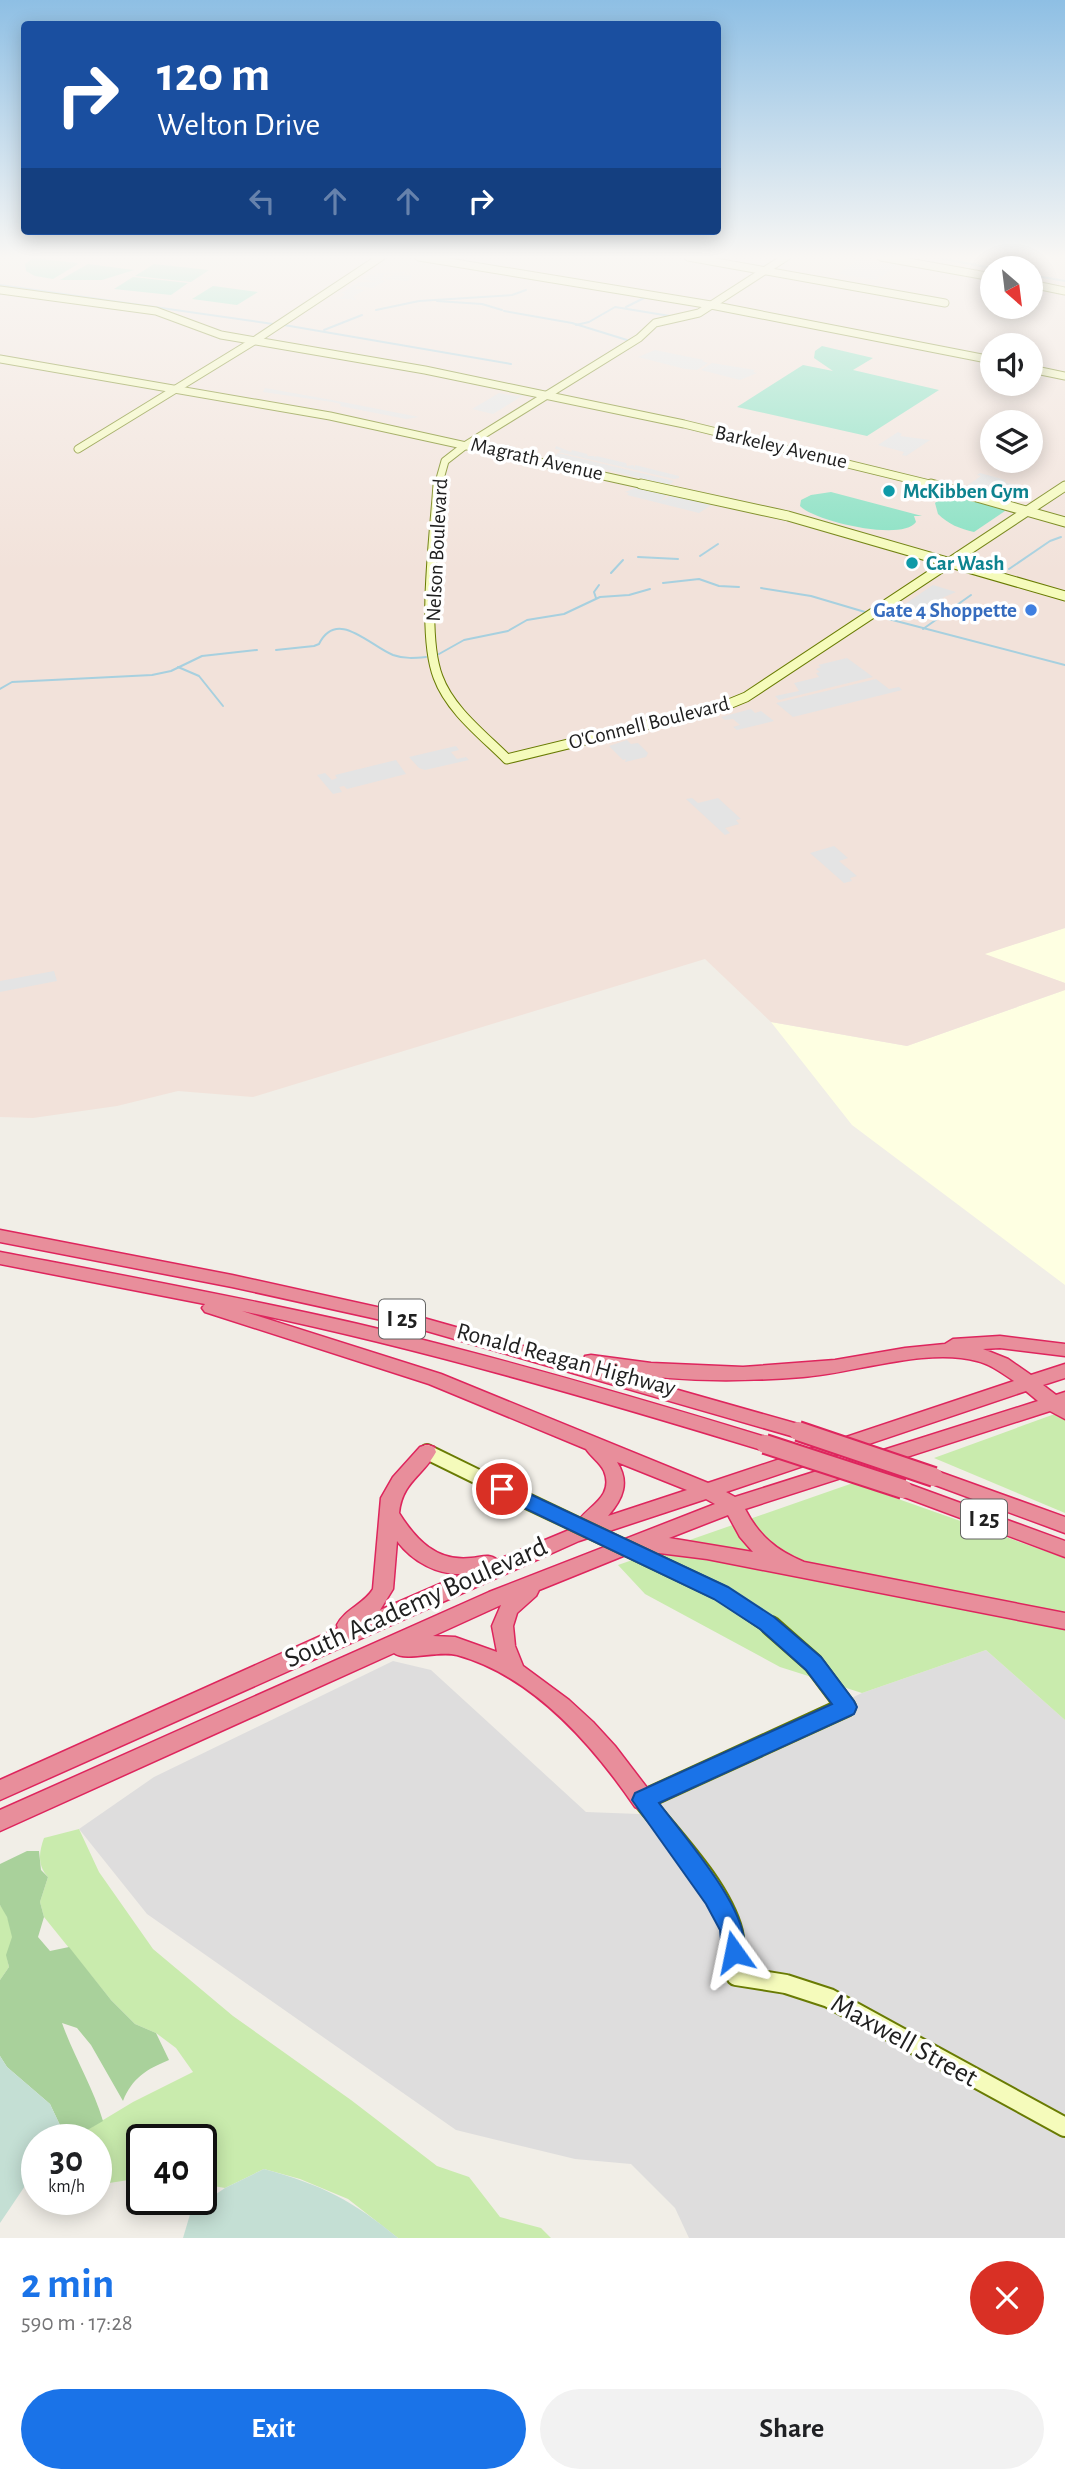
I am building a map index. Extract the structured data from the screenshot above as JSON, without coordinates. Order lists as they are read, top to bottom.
{
  "streets": {
    "highway": ["I 25", "Ronald Reagan Highway", "South Academy Boulevard"],
    "street": [
      "Barkeley Avenue",
      "Magrath Avenue",
      "Nelson Boulevard",
      "O'Connell Boulevard",
      "Maxwell Street"
    ]
  },
  "crossings": [
    ["Barkeley Avenue", "Nelson Boulevard"],
    ["Barkeley Avenue", "O'Connell Boulevard"],
    ["Magrath Avenue", "Nelson Boulevard"],
    ["Magrath Avenue", "O'Connell Boulevard"],
    ["Nelson Boulevard", "O'Connell Boulevard"]
  ],
  "places": ["McKibben Gym", "Car Wash", "Gate 4 Shoppette"],
  "north": "bottom right",
  "page": {
    "turn": ["120 m", "Welton Drive"],
    "speed": "30 km/h",
    "limit": "40",
    "heading": ["2 min", "590 m · 17:28"],
    "buttons": ["Exit", "Share"]
  }
}
